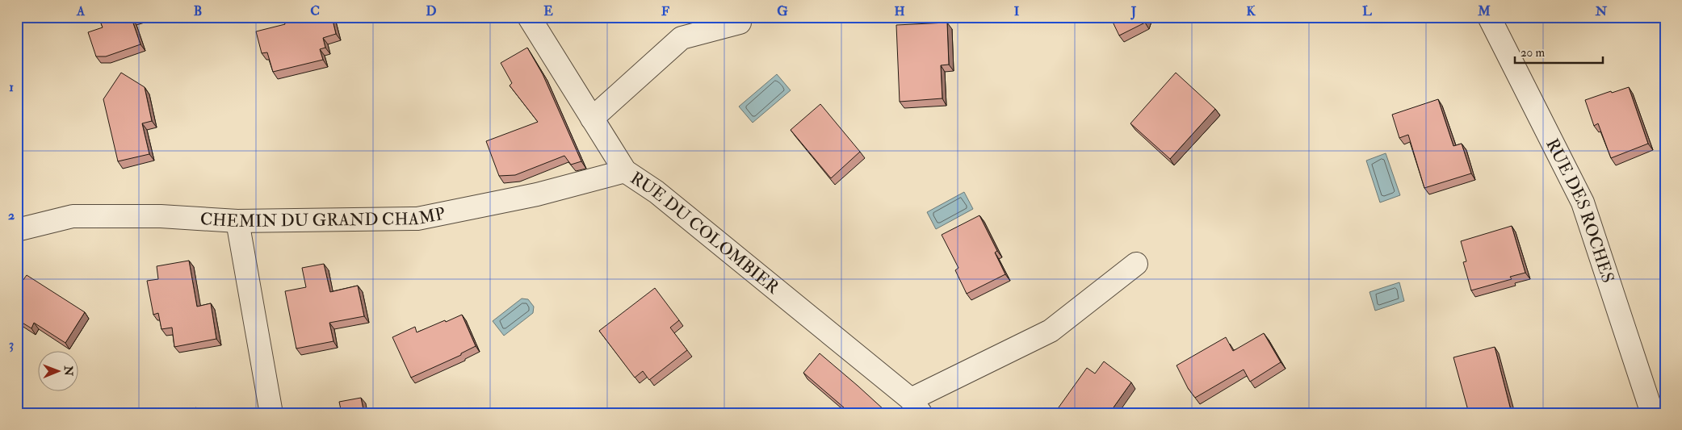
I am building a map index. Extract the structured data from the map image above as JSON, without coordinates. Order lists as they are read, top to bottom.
{
  "streets": {
    "street": ["RUE DES ROCHES", "CHEMIN DU GRAND CHAMP", "RUE DU COLOMBIER"]
  },
  "crossings": [
    ["CHEMIN DU GRAND CHAMP", "RUE DU COLOMBIER"]
  ],
  "scale_bar": "20 m",
  "north": "right",
  "grid": {
    "columns": [
      "A",
      "B",
      "C",
      "D",
      "E",
      "F",
      "G",
      "H",
      "I",
      "J",
      "K",
      "L",
      "M",
      "N"
    ],
    "rows": ["1", "2", "3"]
  }
}
